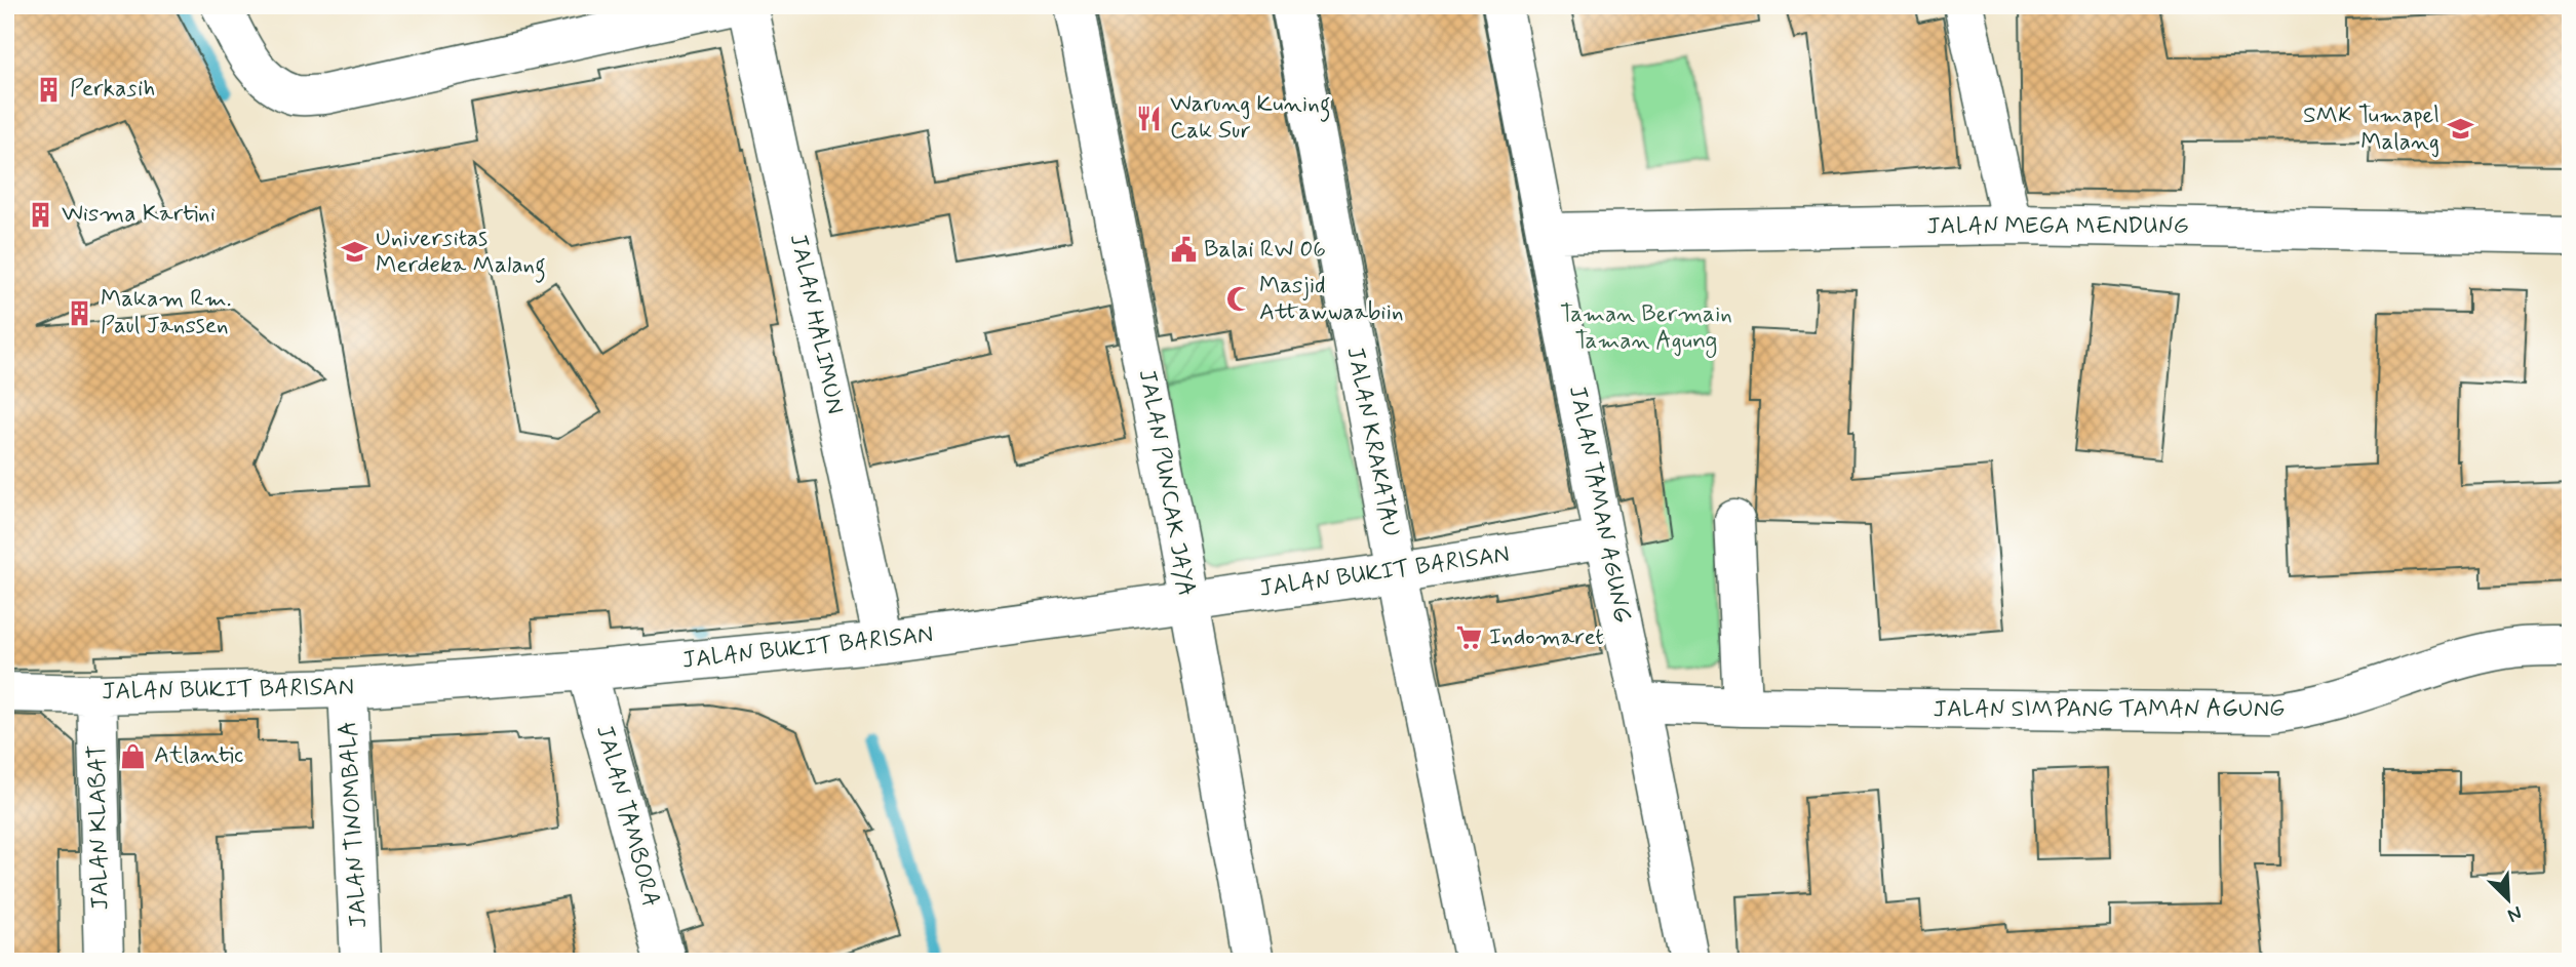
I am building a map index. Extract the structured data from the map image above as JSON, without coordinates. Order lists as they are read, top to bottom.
{
  "streets": {
    "street": [
      "JALAN MEGA MENDUNG",
      "JALAN HALIMUN",
      "JALAN KRAKATAU",
      "JALAN PUNCAK JAYA",
      "JALAN TAMAN AGUNG",
      "JALAN BUKIT BARISAN",
      "JALAN SIMPANG TAMAN AGUNG",
      "JALAN TAMBORA",
      "JALAN TINOMBALA",
      "JALAN KLABAT"
    ]
  },
  "crossings": [
    ["JALAN MEGA MENDUNG", "JALAN TAMAN AGUNG"],
    ["JALAN HALIMUN", "JALAN BUKIT BARISAN"],
    ["JALAN KRAKATAU", "JALAN BUKIT BARISAN"],
    ["JALAN PUNCAK JAYA", "JALAN BUKIT BARISAN"],
    ["JALAN TAMAN AGUNG", "JALAN BUKIT BARISAN"],
    ["JALAN TAMAN AGUNG", "JALAN SIMPANG TAMAN AGUNG"],
    ["JALAN BUKIT BARISAN", "JALAN TAMBORA"],
    ["JALAN BUKIT BARISAN", "JALAN TINOMBALA"],
    ["JALAN BUKIT BARISAN", "JALAN KLABAT"]
  ],
  "parks": ["Taman Bermain Taman Agung"],
  "places": {
    "building": ["Perkasih", "Wisma Kartini", "Makam Rm. Paul Janssen"],
    "restaurant": ["Warung Kuning Cak Sur"],
    "school or university": ["SMK Tumapel Malang", "Universitas Merdeka Malang"],
    "public building": ["Balai RW 06"],
    "mosque": ["Masjid Attawwaabiin"],
    "supermarket": ["Indomaret"],
    "shop": ["Atlantic"]
  },
  "north": "bottom right"
}
